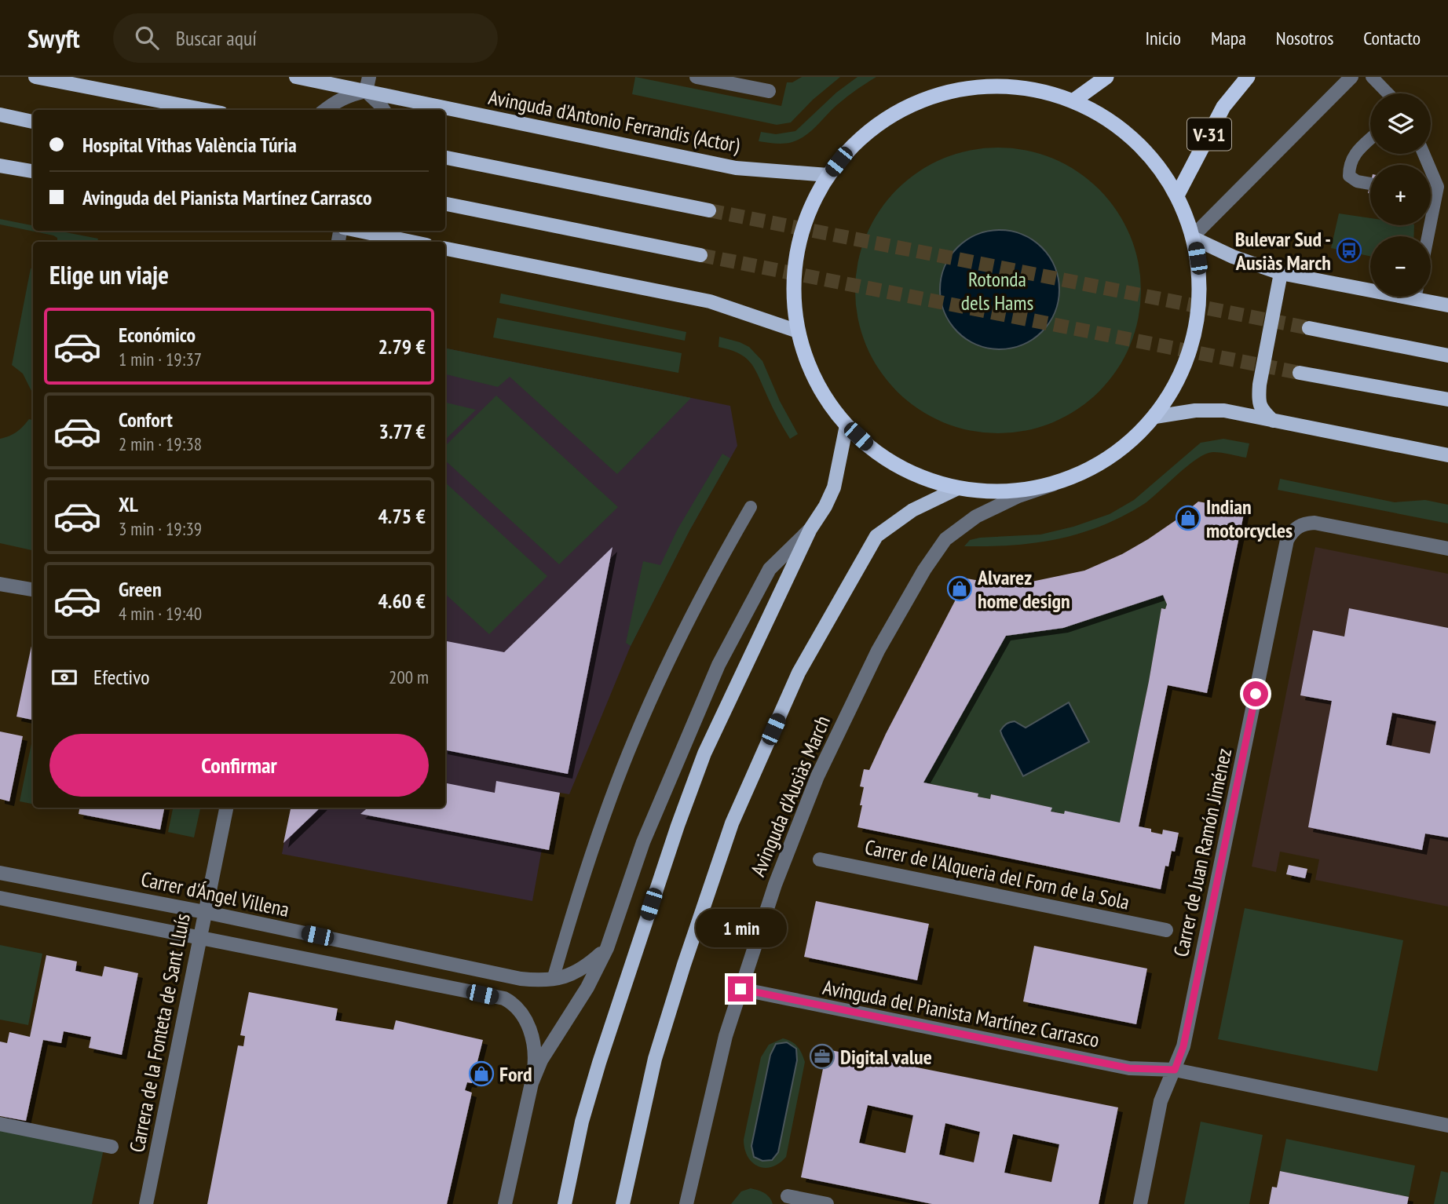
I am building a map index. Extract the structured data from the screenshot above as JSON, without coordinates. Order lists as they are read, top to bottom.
{
  "streets": {
    "highway": ["V-31"],
    "main road": ["Avinguda d'Antonio Ferrandis (Actor)", "Avinguda d'Ausiàs March"],
    "street": [
      "Carrer de Juan Ramón Jiménez",
      "Carrer de l'Alqueria del Forn de la Sola",
      "Carrer d'Ángel Villena",
      "Avinguda del Pianista Martínez Carrasco",
      "Carrera de la Fonteta de Sant Lluís"
    ]
  },
  "crossings": [
    ["Avinguda d'Ausiàs March", "Avinguda del Pianista Martínez Carrasco"],
    ["Carrer de Juan Ramón Jiménez", "Avinguda del Pianista Martínez Carrasco"],
    ["Carrer d'Ángel Villena", "Carrera de la Fonteta de Sant Lluís"]
  ],
  "parks": ["Rotonda dels Hams"],
  "places": {
    "bus stop": ["Bulevar Sud - Ausiàs March"],
    "shop": ["Indian motorcycles", "Alvarez home design", "Ford"],
    "office": ["Digital value"]
  },
  "page": {
    "header": "Swyft",
    "search": "Buscar aquí",
    "nav": [
      "Inicio",
      "Mapa",
      "Nosotros",
      "Contacto"
    ],
    "map_buttons": ["+", "−"],
    "banner": ["Hospital Vithas València Túria", "Avinguda del Pianista Martínez Carrasco"],
    "heading": "Elige un viaje",
    "list": [
      {
        "name": "Económico",
        "note": "1 min · 19:37",
        "value": "2.79 €"
      },
      {
        "name": "Confort",
        "note": "2 min · 19:38",
        "value": "3.77 €"
      },
      {
        "name": "XL",
        "note": "3 min · 19:39",
        "value": "4.75 €"
      },
      {
        "name": "Green",
        "note": "4 min · 19:40",
        "value": "4.60 €"
      }
    ],
    "pay": ["Efectivo", "200 m"],
    "buttons": "Confirmar",
    "bubble": "1 min"
  }
}
